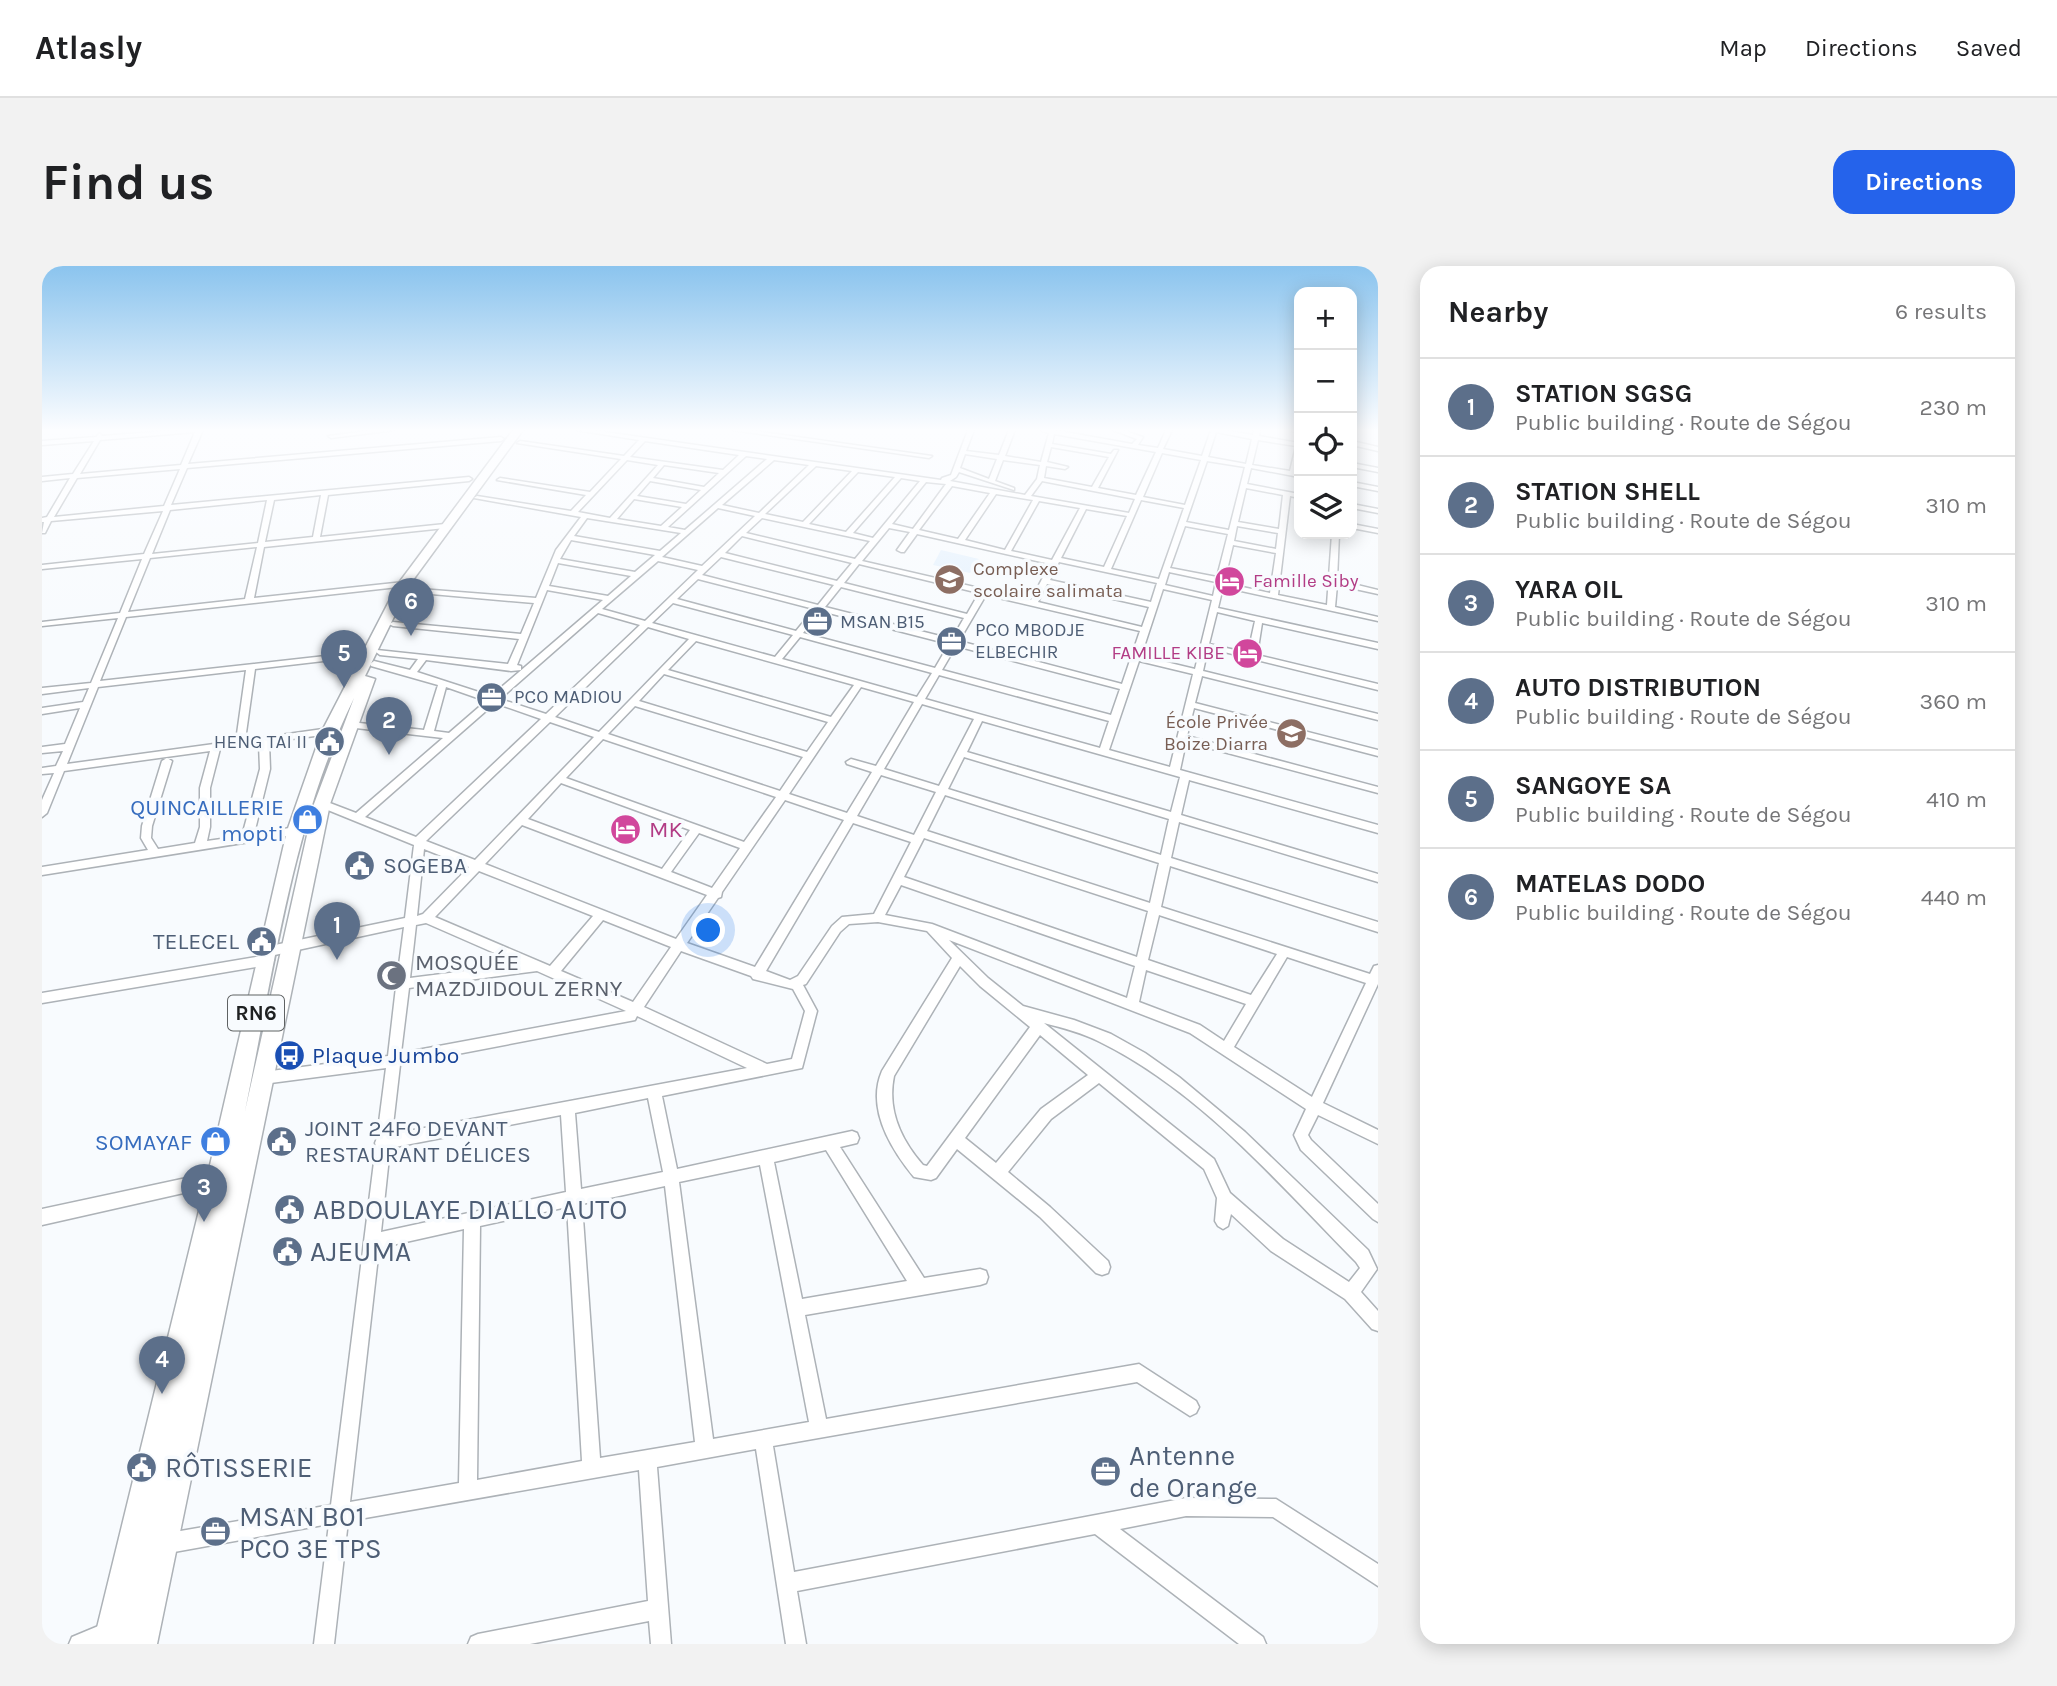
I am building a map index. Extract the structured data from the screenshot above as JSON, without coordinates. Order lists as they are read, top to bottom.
{
  "streets": {
    "highway": ["RN6"]
  },
  "places": {
    "school or university": ["Complexe scolaire salimata", "École Privée Boize Diarra"],
    "hotel": ["Famille Siby", "FAMILLE KIBE", "MK"],
    "office": [
      "MSAN B15",
      "PCO MBODJE ELBECHIR",
      "PCO MADIOU",
      "Antenne de Orange",
      "MSAN B01 PCO 3E TPS"
    ],
    "public building": [
      "HENG TAI II",
      "SOGEBA",
      "TELECEL",
      "JOINT 24FO DEVANT RESTAURANT DÉLICES",
      "ABDOULAYE DIALLO AUTO",
      "AJEUMA",
      "RÔTISSERIE"
    ],
    "shop": ["QUINCAILLERIE mopti", "SOMAYAF"],
    "mosque": ["MOSQUÉE MAZDJIDOUL ZERNY"],
    "bus stop": ["Plaque Jumbo"]
  },
  "page": {
    "header": "Atlasly",
    "nav": ["Map", "Directions", "Saved"],
    "buttons": "Directions",
    "title": "Find us",
    "heading": ["Nearby", "6 results"],
    "map_buttons": ["+", "−"],
    "list": [
      {
        "mark": "1",
        "name": "STATION SGSG",
        "note": "Public building · Route de Ségou",
        "value": "230 m"
      },
      {
        "mark": "2",
        "name": "STATION SHELL",
        "note": "Public building · Route de Ségou",
        "value": "310 m"
      },
      {
        "mark": "3",
        "name": "YARA OIL",
        "note": "Public building · Route de Ségou",
        "value": "310 m"
      },
      {
        "mark": "4",
        "name": "AUTO DISTRIBUTION",
        "note": "Public building · Route de Ségou",
        "value": "360 m"
      },
      {
        "mark": "5",
        "name": "SANGOYE SA",
        "note": "Public building · Route de Ségou",
        "value": "410 m"
      },
      {
        "mark": "6",
        "name": "MATELAS DODO",
        "note": "Public building · Route de Ségou",
        "value": "440 m"
      }
    ],
    "pins": [
      "6",
      "5",
      "2",
      "1",
      "3",
      "4"
    ]
  }
}
